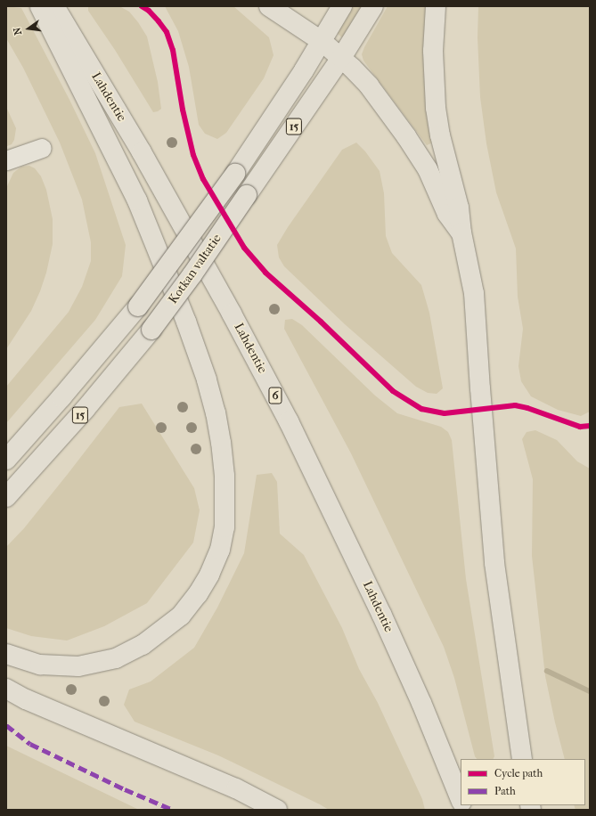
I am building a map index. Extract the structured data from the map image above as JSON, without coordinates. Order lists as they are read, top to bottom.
{
  "streets": {
    "highway": [
      "Lahdentie",
      "15",
      "Kotkan valtatie",
      "6"
    ]
  },
  "legend": ["Cycle path", "Path"],
  "north": "left"
}
